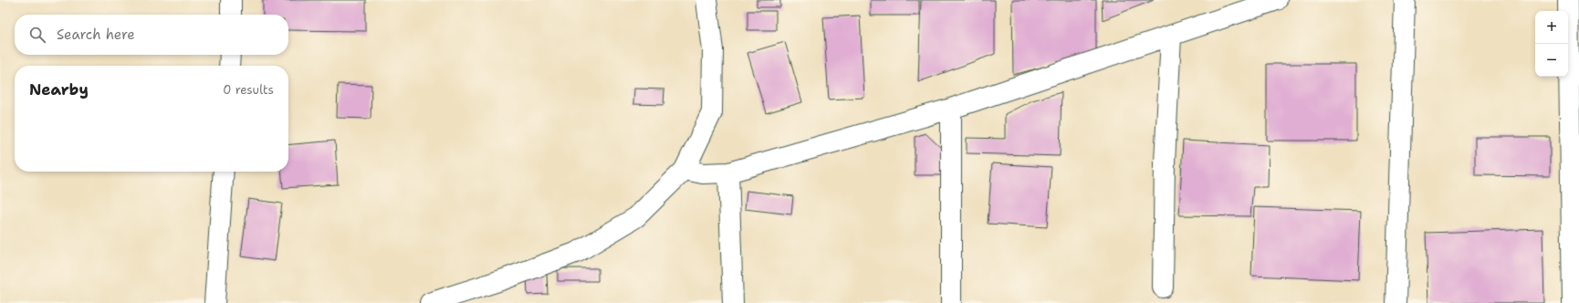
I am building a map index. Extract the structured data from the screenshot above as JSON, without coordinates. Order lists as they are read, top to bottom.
{
  "page": {
    "map_buttons": ["+", "−"],
    "search": "Search here",
    "heading": ["Nearby", "0 results"]
  }
}
